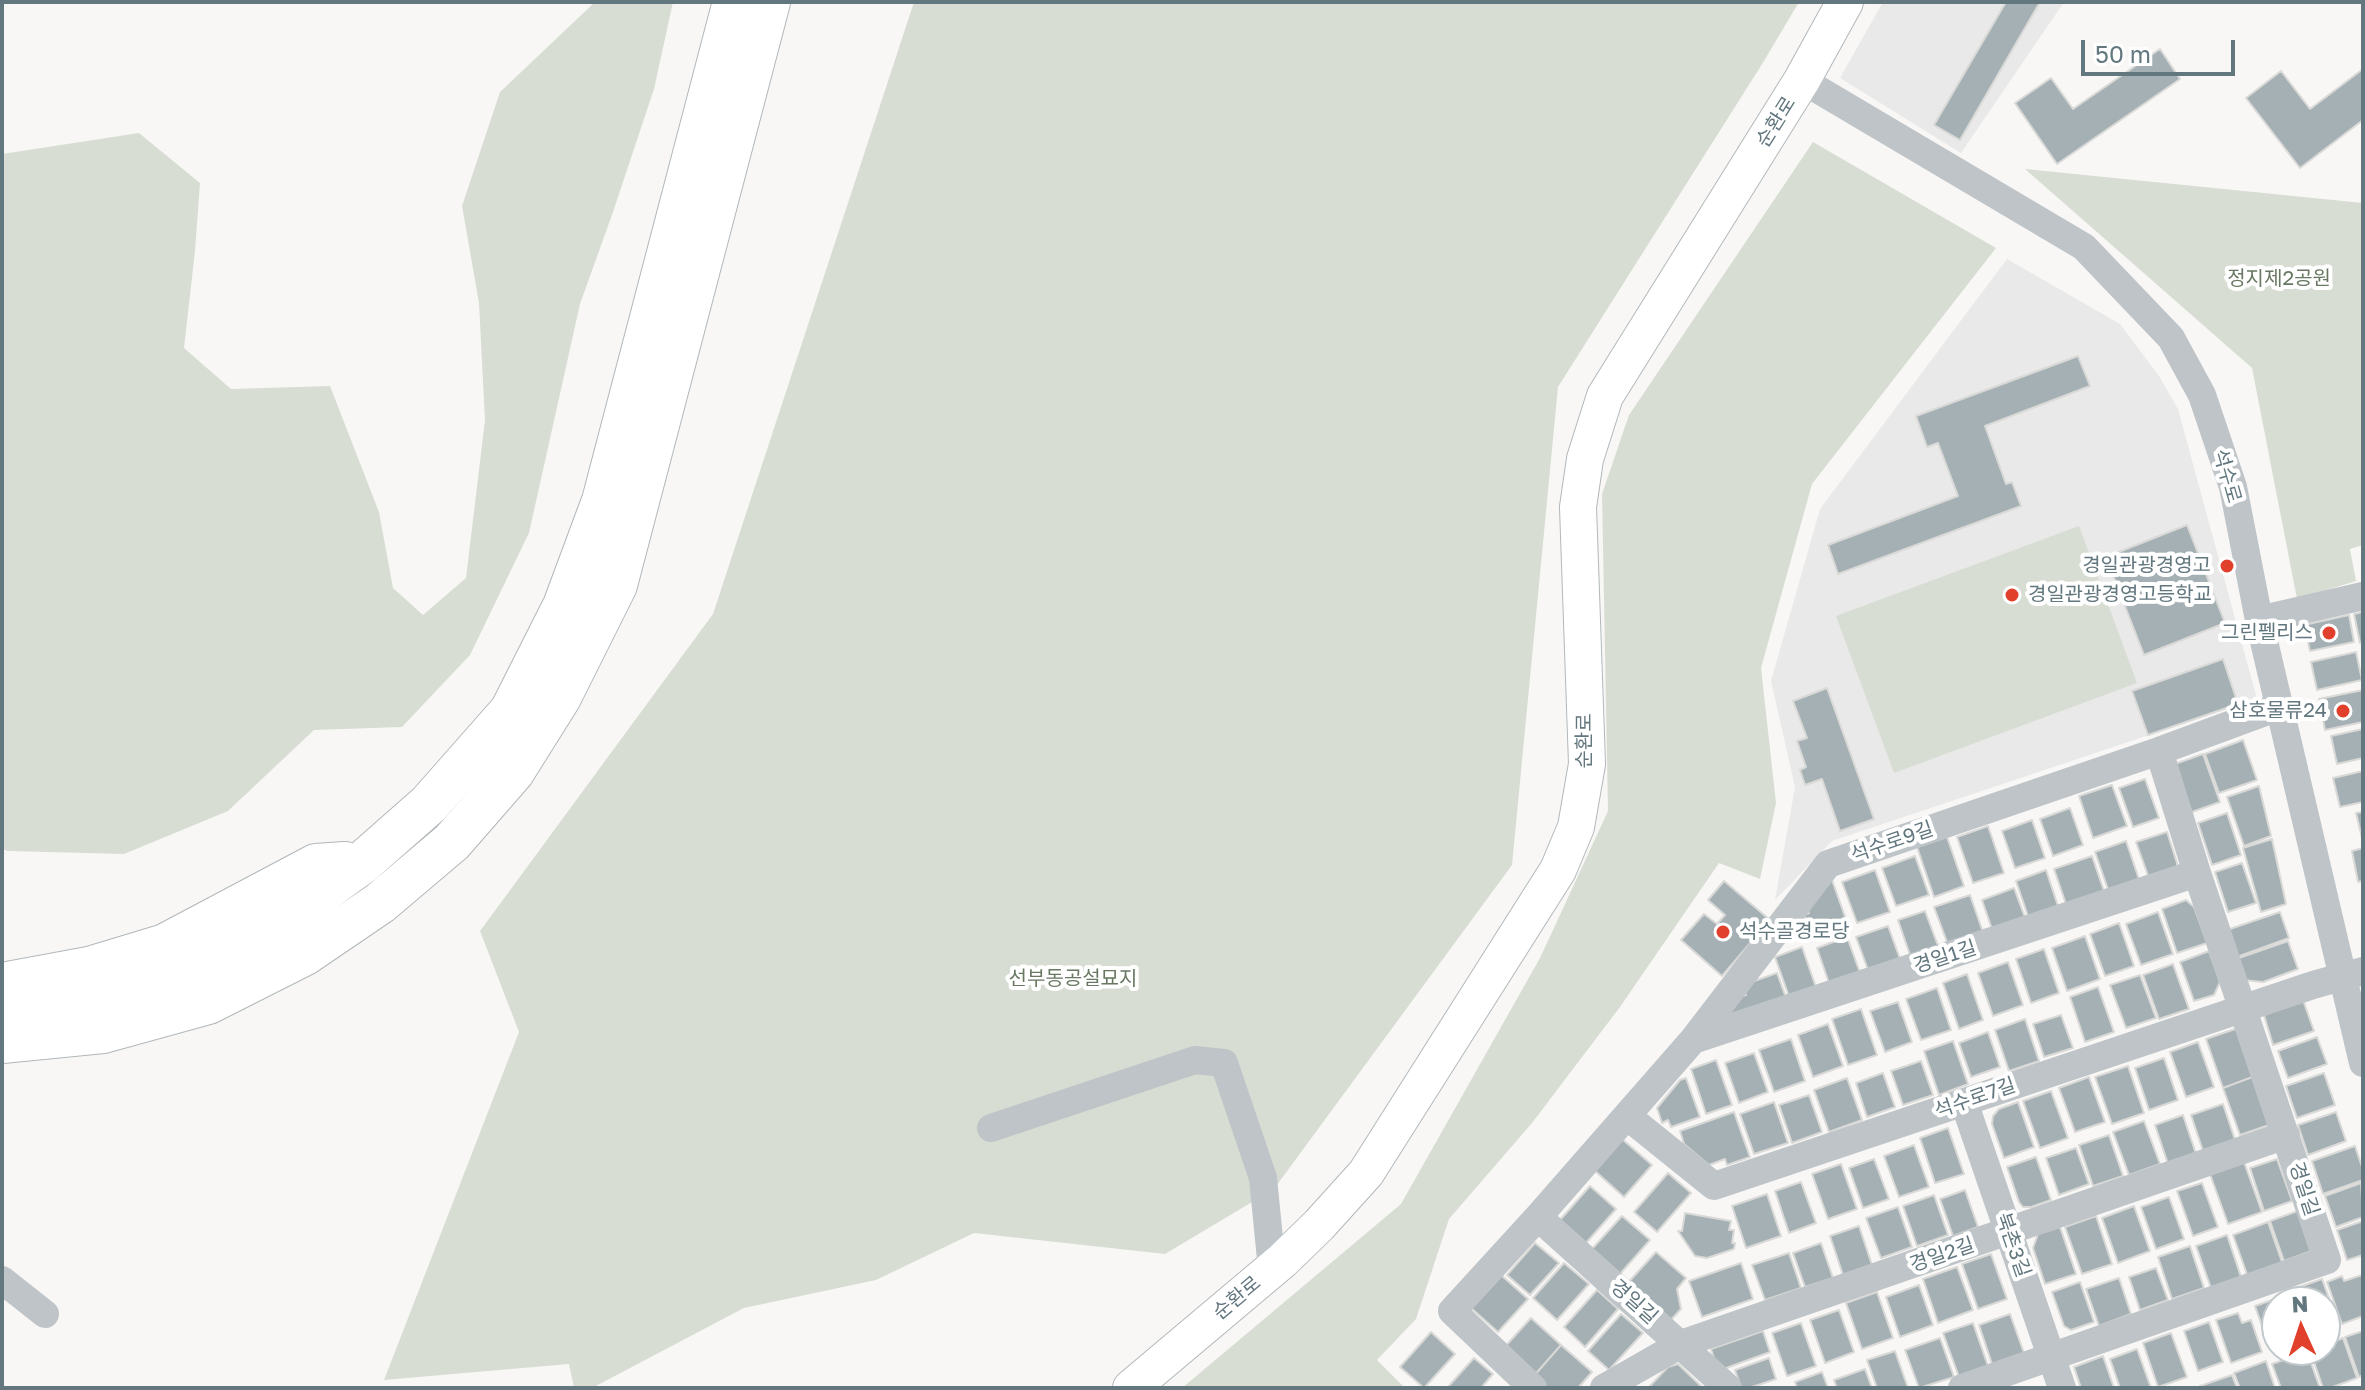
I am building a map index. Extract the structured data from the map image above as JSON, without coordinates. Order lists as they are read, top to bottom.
{
  "streets": {
    "main road": ["순환로"],
    "street": [
      "석수로",
      "석수로9길",
      "경일1길",
      "석수로7길",
      "경일길",
      "북촌3길",
      "경일2길"
    ]
  },
  "crossings": [
    ["순환로", "석수로"],
    ["석수로", "석수로9길"],
    ["석수로", "석수로7길"],
    ["석수로9길", "경일1길"],
    ["석수로9길", "석수로7길"],
    ["석수로9길", "경일길"],
    ["경일1길", "경일길"],
    ["석수로7길", "경일길"],
    ["석수로7길", "북촌3길"],
    ["경일길", "북촌3길"],
    ["경일길", "경일2길"],
    ["북촌3길", "경일2길"]
  ],
  "parks": ["정지제2공원", "선부동공설묘지"],
  "places": [
    "경일관광경영고",
    "경일관광경영고등학교",
    "그린펠리스",
    "삼호물류24",
    "석수골경로당"
  ],
  "scale_bar": "50 m",
  "north": "top"
}
